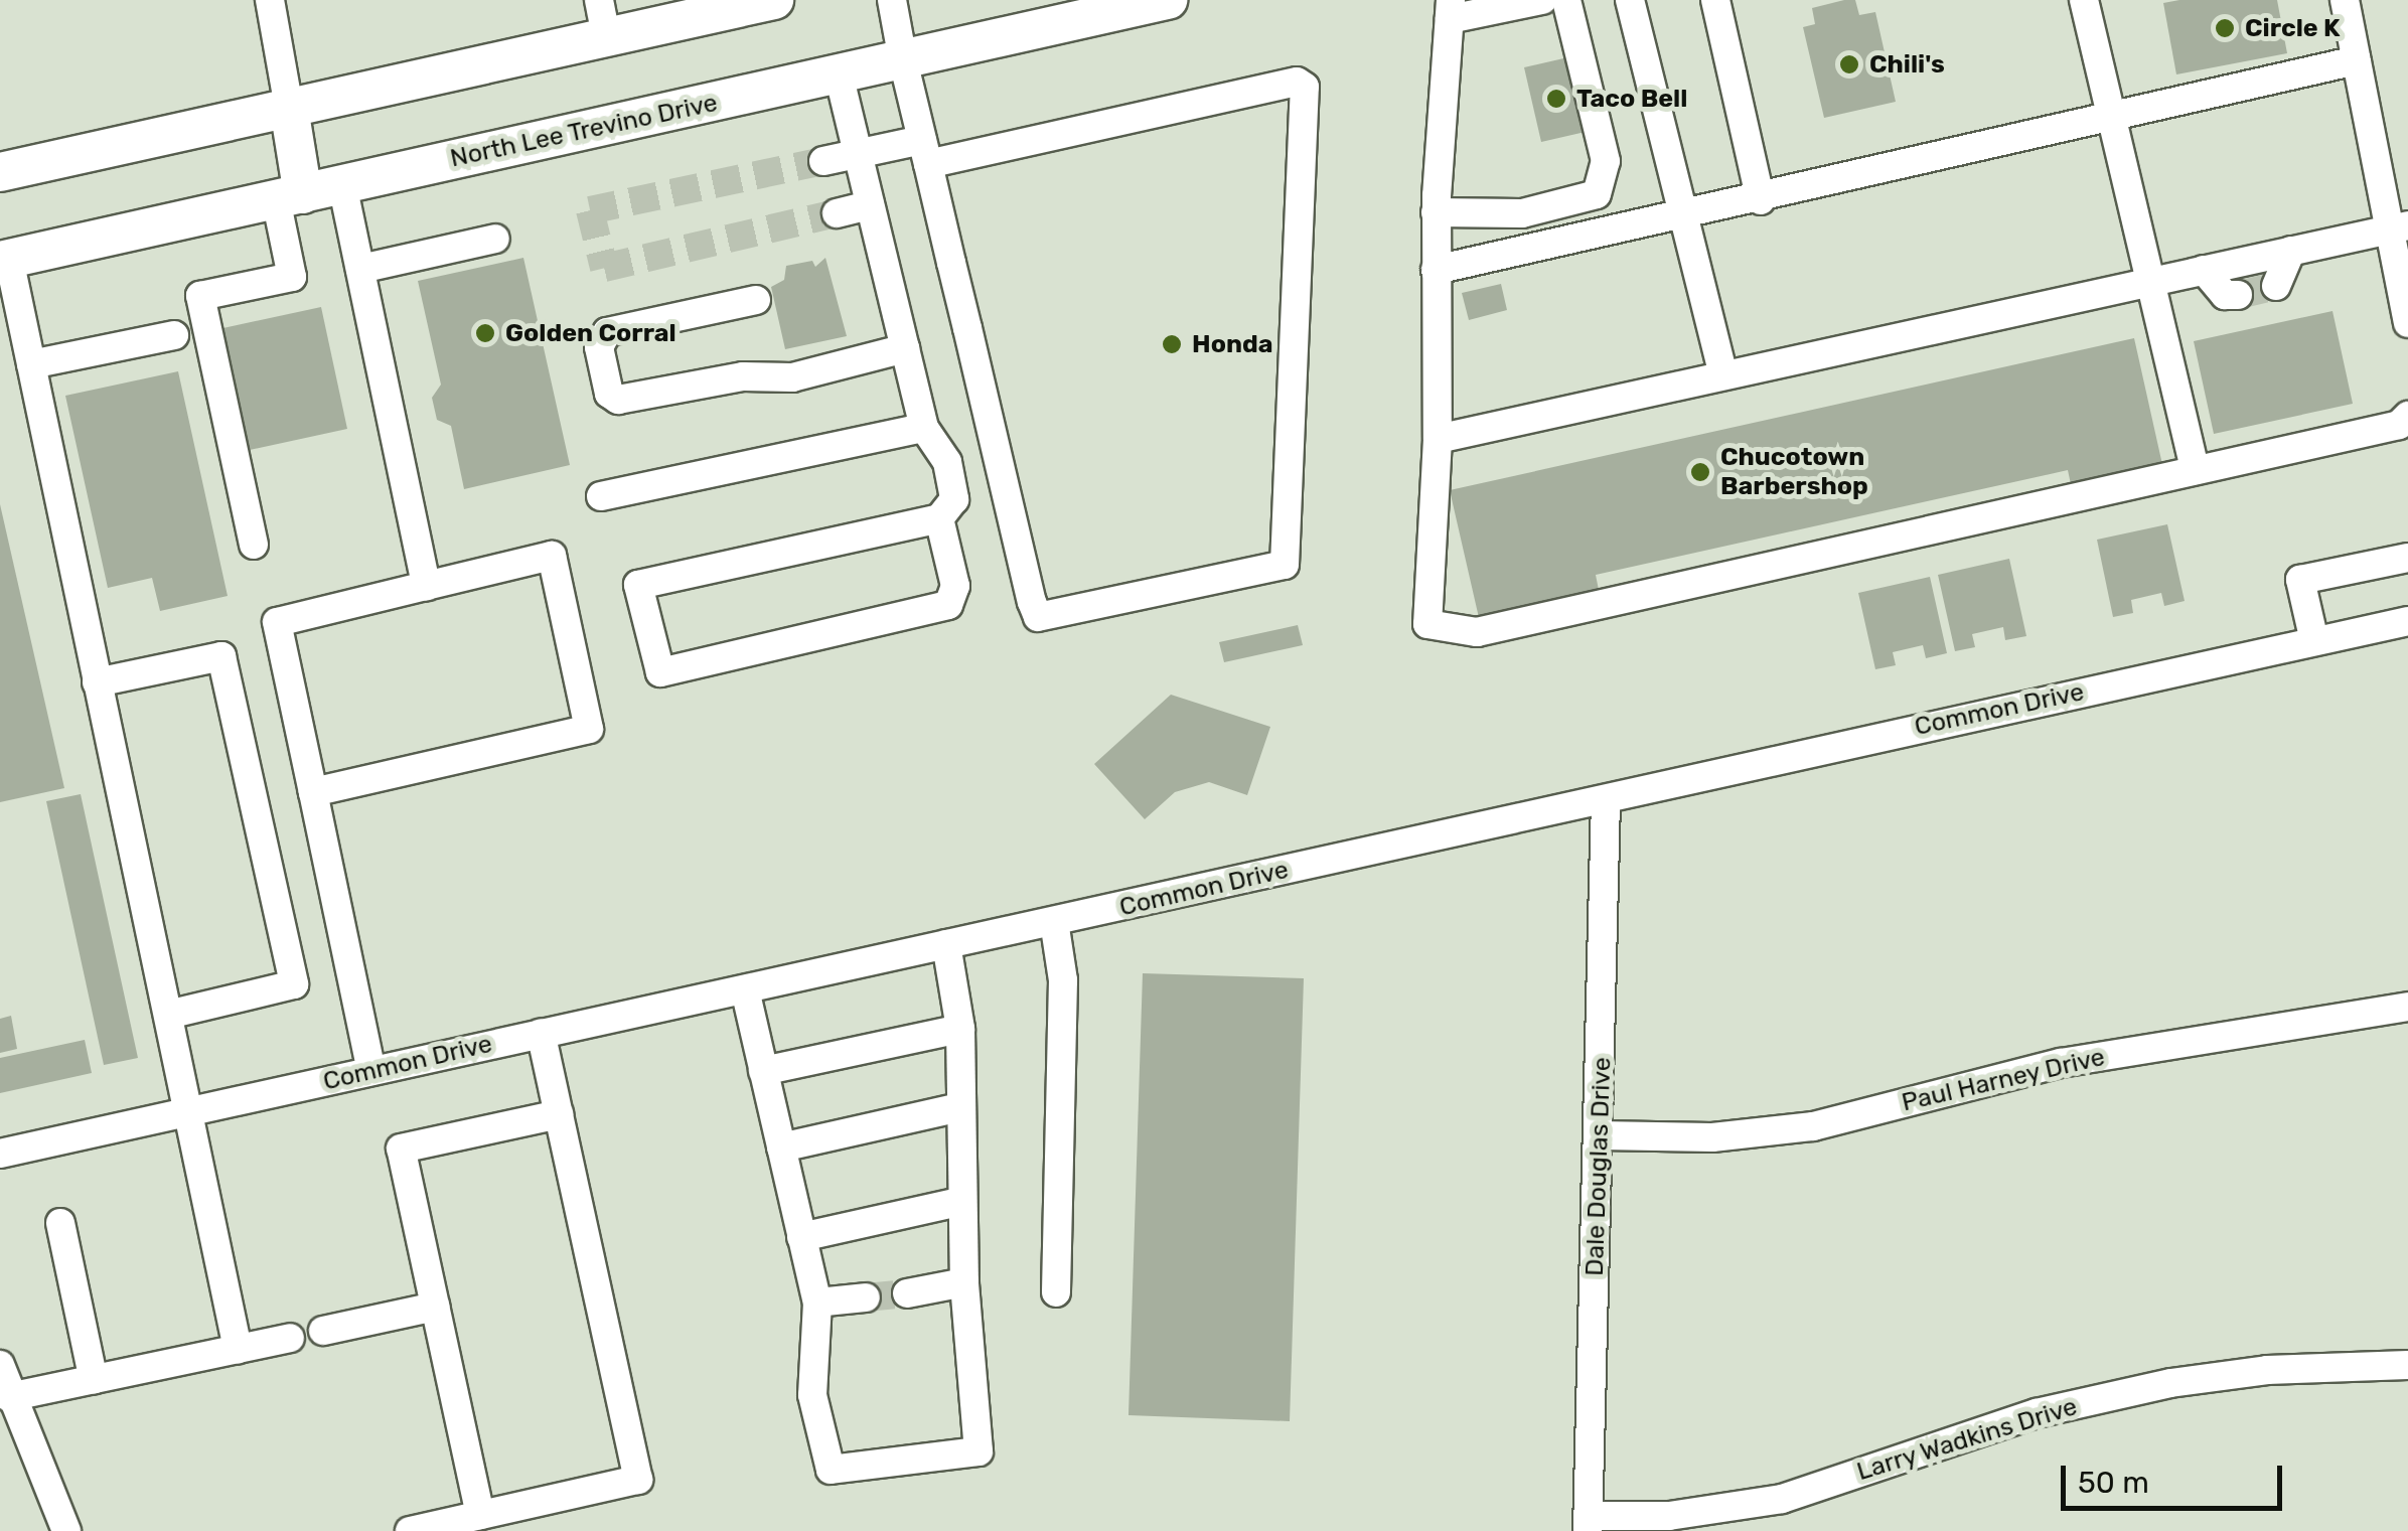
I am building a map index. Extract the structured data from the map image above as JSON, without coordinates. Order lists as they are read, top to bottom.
{
  "streets": {
    "main road": ["North Lee Trevino Drive"],
    "street": [
      "Common Drive",
      "Paul Harney Drive",
      "Dale Douglas Drive",
      "Larry Wadkins Drive"
    ]
  },
  "crossings": [
    ["Common Drive", "Dale Douglas Drive"],
    ["Paul Harney Drive", "Dale Douglas Drive"],
    ["Dale Douglas Drive", "Larry Wadkins Drive"]
  ],
  "places": [
    "Circle K",
    "Chili's",
    "Taco Bell",
    "Golden Corral",
    "Honda",
    "Chucotown Barbershop"
  ],
  "scale_bar": "50 m"
}
